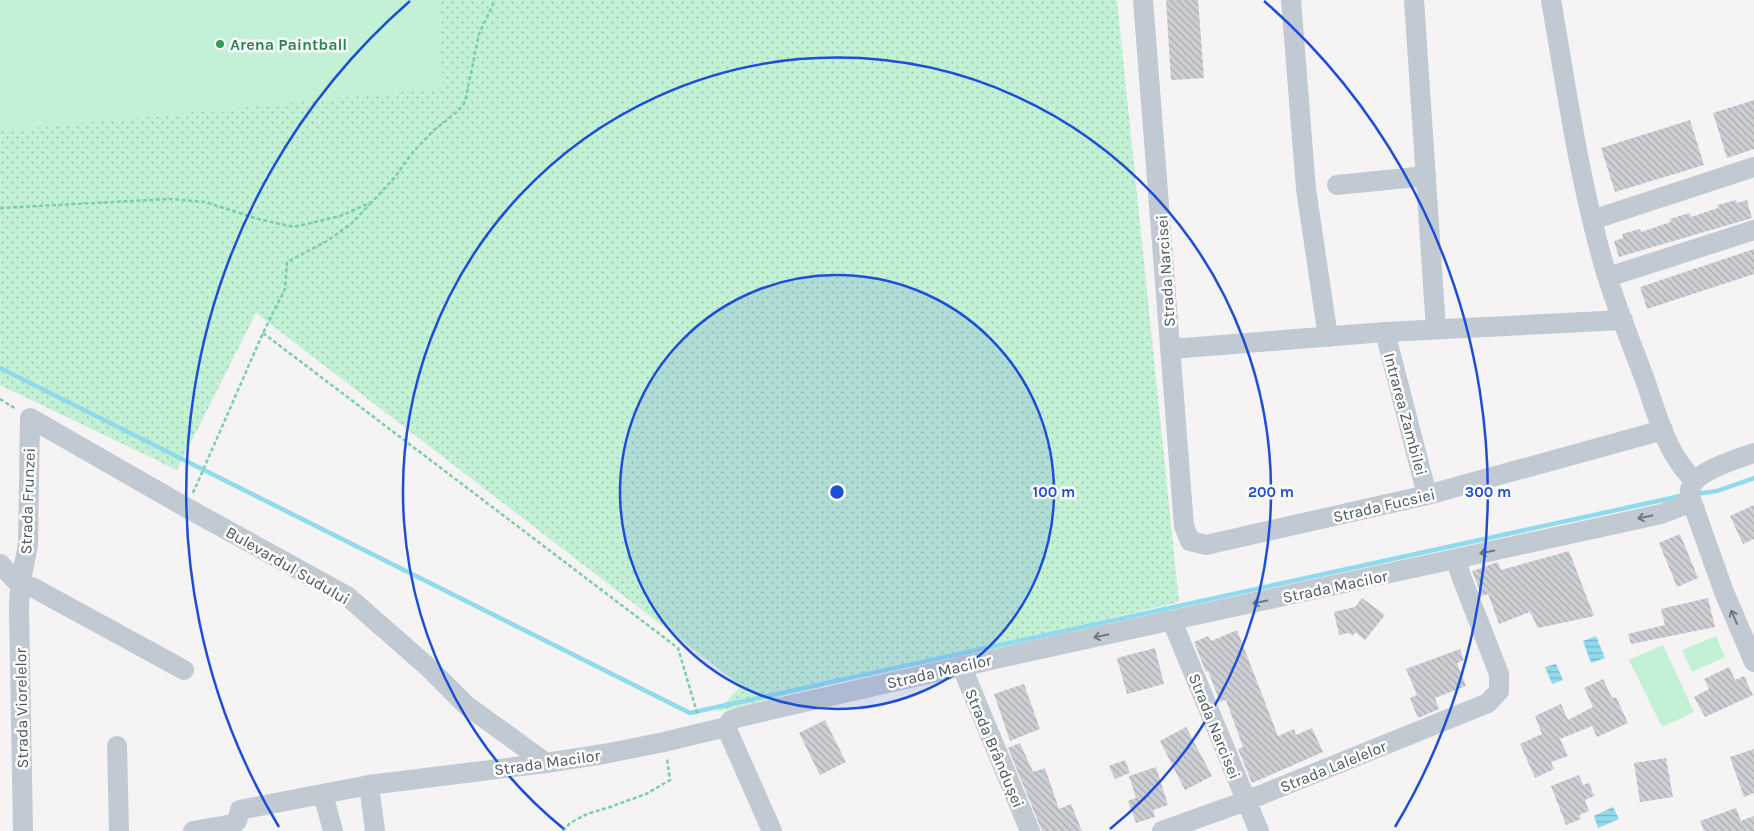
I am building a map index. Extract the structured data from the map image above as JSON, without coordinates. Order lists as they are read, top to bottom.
{
  "streets": {
    "street": [
      "Strada Narcisei",
      "Intrarea Zambilei",
      "Strada Frunzei",
      "Strada Fucsiei",
      "Bulevardul Sudului",
      "Strada Macilor",
      "Strada Viorelelor",
      "Strada Brândușei",
      "Strada Lalelelor"
    ]
  },
  "crossings": [
    ["Strada Narcisei", "Strada Fucsiei"],
    ["Strada Narcisei", "Strada Macilor"],
    ["Strada Narcisei", "Strada Lalelelor"],
    ["Intrarea Zambilei", "Strada Fucsiei"],
    ["Strada Frunzei", "Bulevardul Sudului"],
    ["Strada Frunzei", "Strada Viorelelor"],
    ["Bulevardul Sudului", "Strada Macilor"],
    ["Strada Macilor", "Strada Brândușei"],
    ["Strada Macilor", "Strada Lalelelor"]
  ],
  "one_way": ["Strada Macilor"],
  "places": ["Arena Paintball"],
  "rings": ["100 m", "200 m", "300 m"]
}
